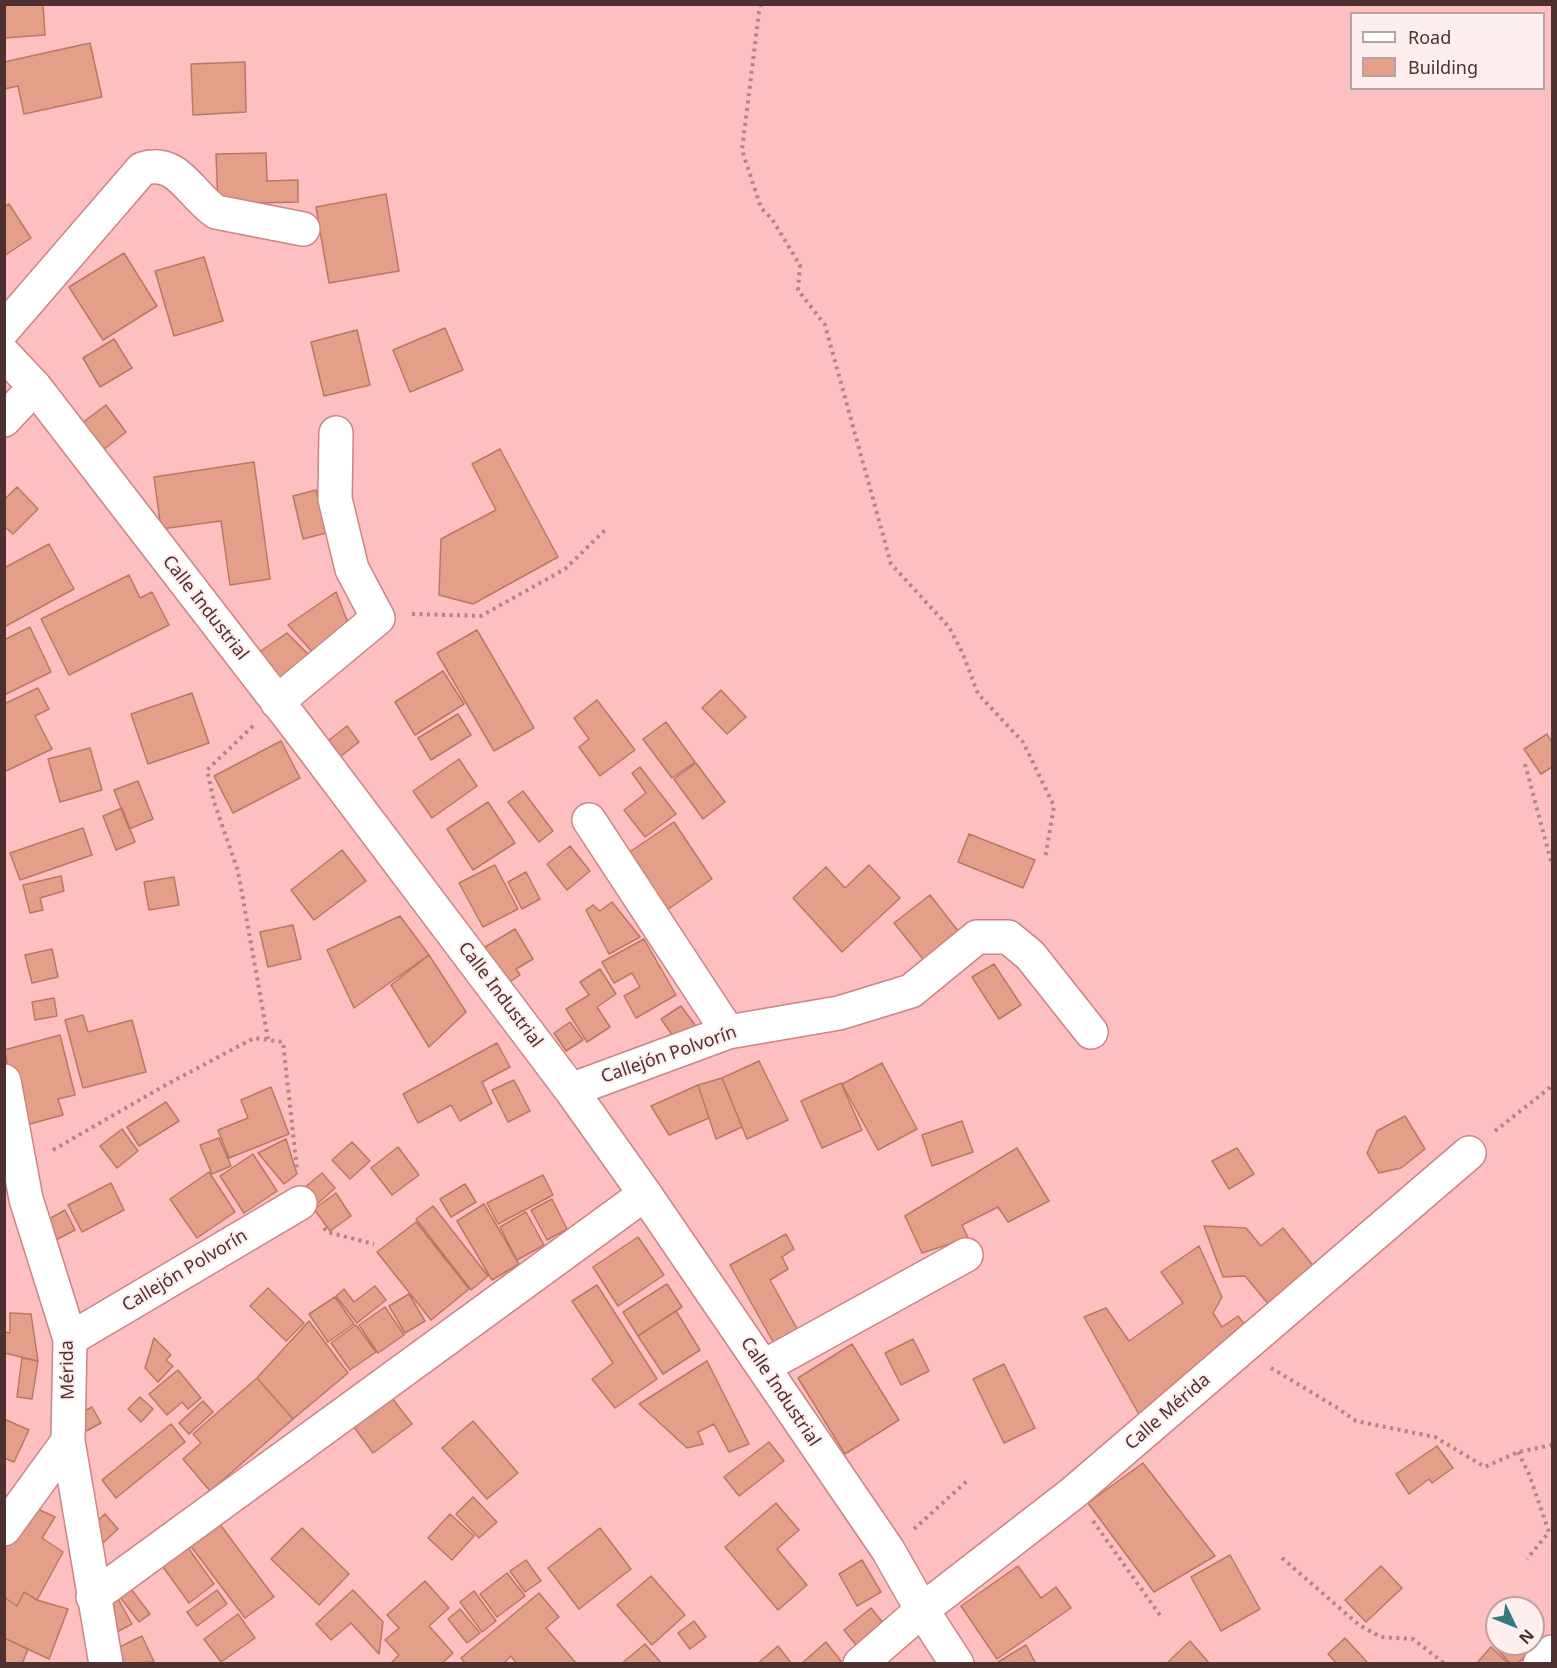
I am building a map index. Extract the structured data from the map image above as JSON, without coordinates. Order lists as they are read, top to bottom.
{
  "streets": {
    "street": [
      "Calle Industrial",
      "Callejón Polvorín",
      "Mérida",
      "Calle Mérida"
    ]
  },
  "crossings": [
    ["Calle Industrial", "Callejón Polvorín"],
    ["Calle Industrial", "Calle Mérida"],
    ["Callejón Polvorín", "Mérida"]
  ],
  "legend": ["Road", "Building"],
  "north": "bottom right"
}
